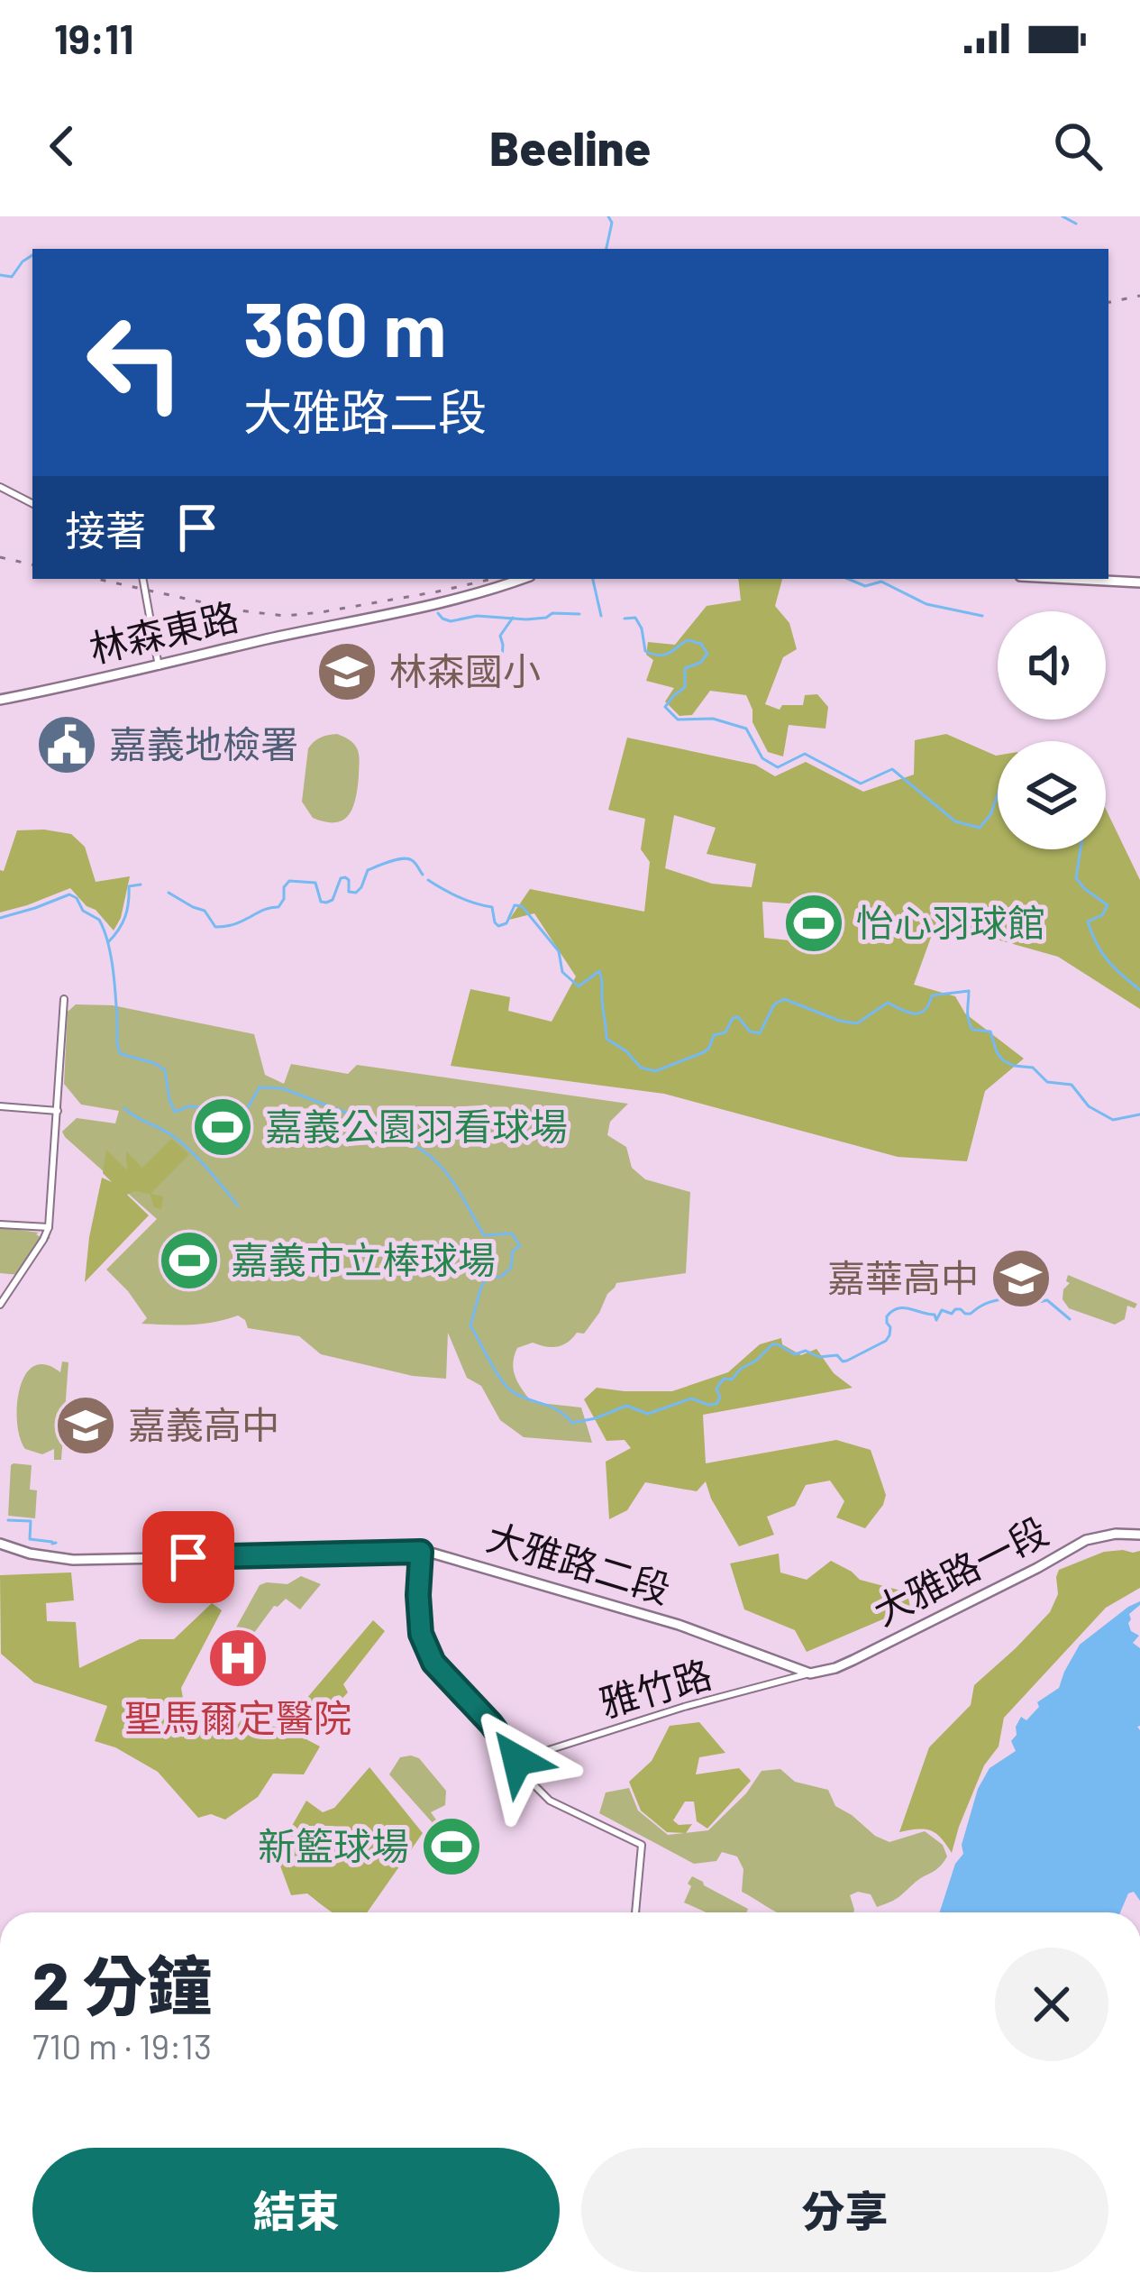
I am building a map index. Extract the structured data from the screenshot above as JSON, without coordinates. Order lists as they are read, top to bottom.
{
  "streets": {
    "main road": ["林森東路", "大雅路二段", "大雅路一段"],
    "street": ["雅竹路"]
  },
  "crossings": [
    ["大雅路二段", "大雅路一段"],
    ["大雅路二段", "雅竹路"],
    ["大雅路一段", "雅竹路"]
  ],
  "places": {
    "school or university": ["林森國小", "嘉華高中", "嘉義高中"],
    "public building": ["嘉義地檢署"],
    "sports": [
      "怡心羽球館",
      "嘉義公園羽看球場",
      "嘉義市立棒球場",
      "新籃球場"
    ],
    "hospital": ["聖馬爾定醫院"]
  },
  "page": {
    "status": "19:11",
    "header": "Beeline",
    "turn": ["360 m", "大雅路二段"],
    "then": "接著",
    "heading": ["2 分鐘", "710 m · 19:13"],
    "buttons": ["結束", "分享"]
  }
}
